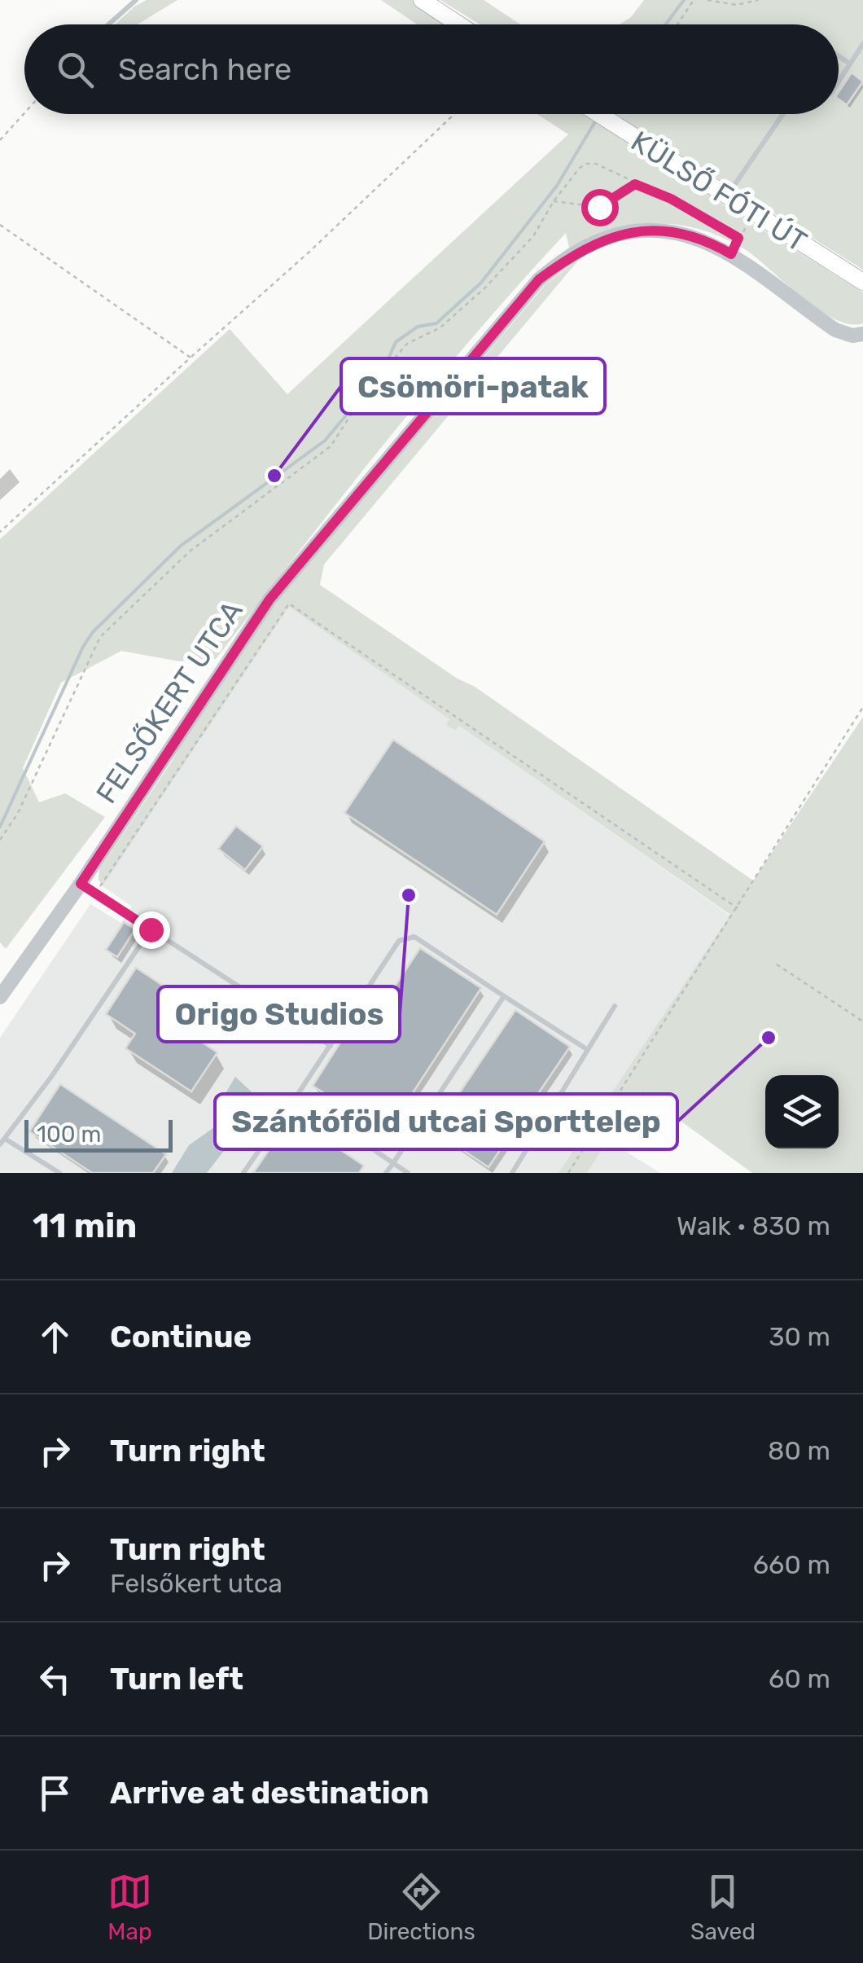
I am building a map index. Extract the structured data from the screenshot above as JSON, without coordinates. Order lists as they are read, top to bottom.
{
  "streets": {
    "main road": ["KÜLSŐ FÓTI ÚT"],
    "street": ["FELSŐKERT UTCA"]
  },
  "places": ["Csömöri-patak", "Origo Studios", "Szántóföld utcai Sporttelep"],
  "scale_bar": "100 m",
  "page": {
    "search": "Search here",
    "scale": "100 m",
    "heading": ["11 min", "Walk · 830 m"],
    "list": [
      ["Continue", "30 m"],
      ["Turn right", "80 m"],
      ["Turn right", "Felsőkert utca", "660 m"],
      ["Turn left", "60 m"],
      "Arrive at destination"
    ],
    "nav": ["Map", "Directions", "Saved"]
  }
}
